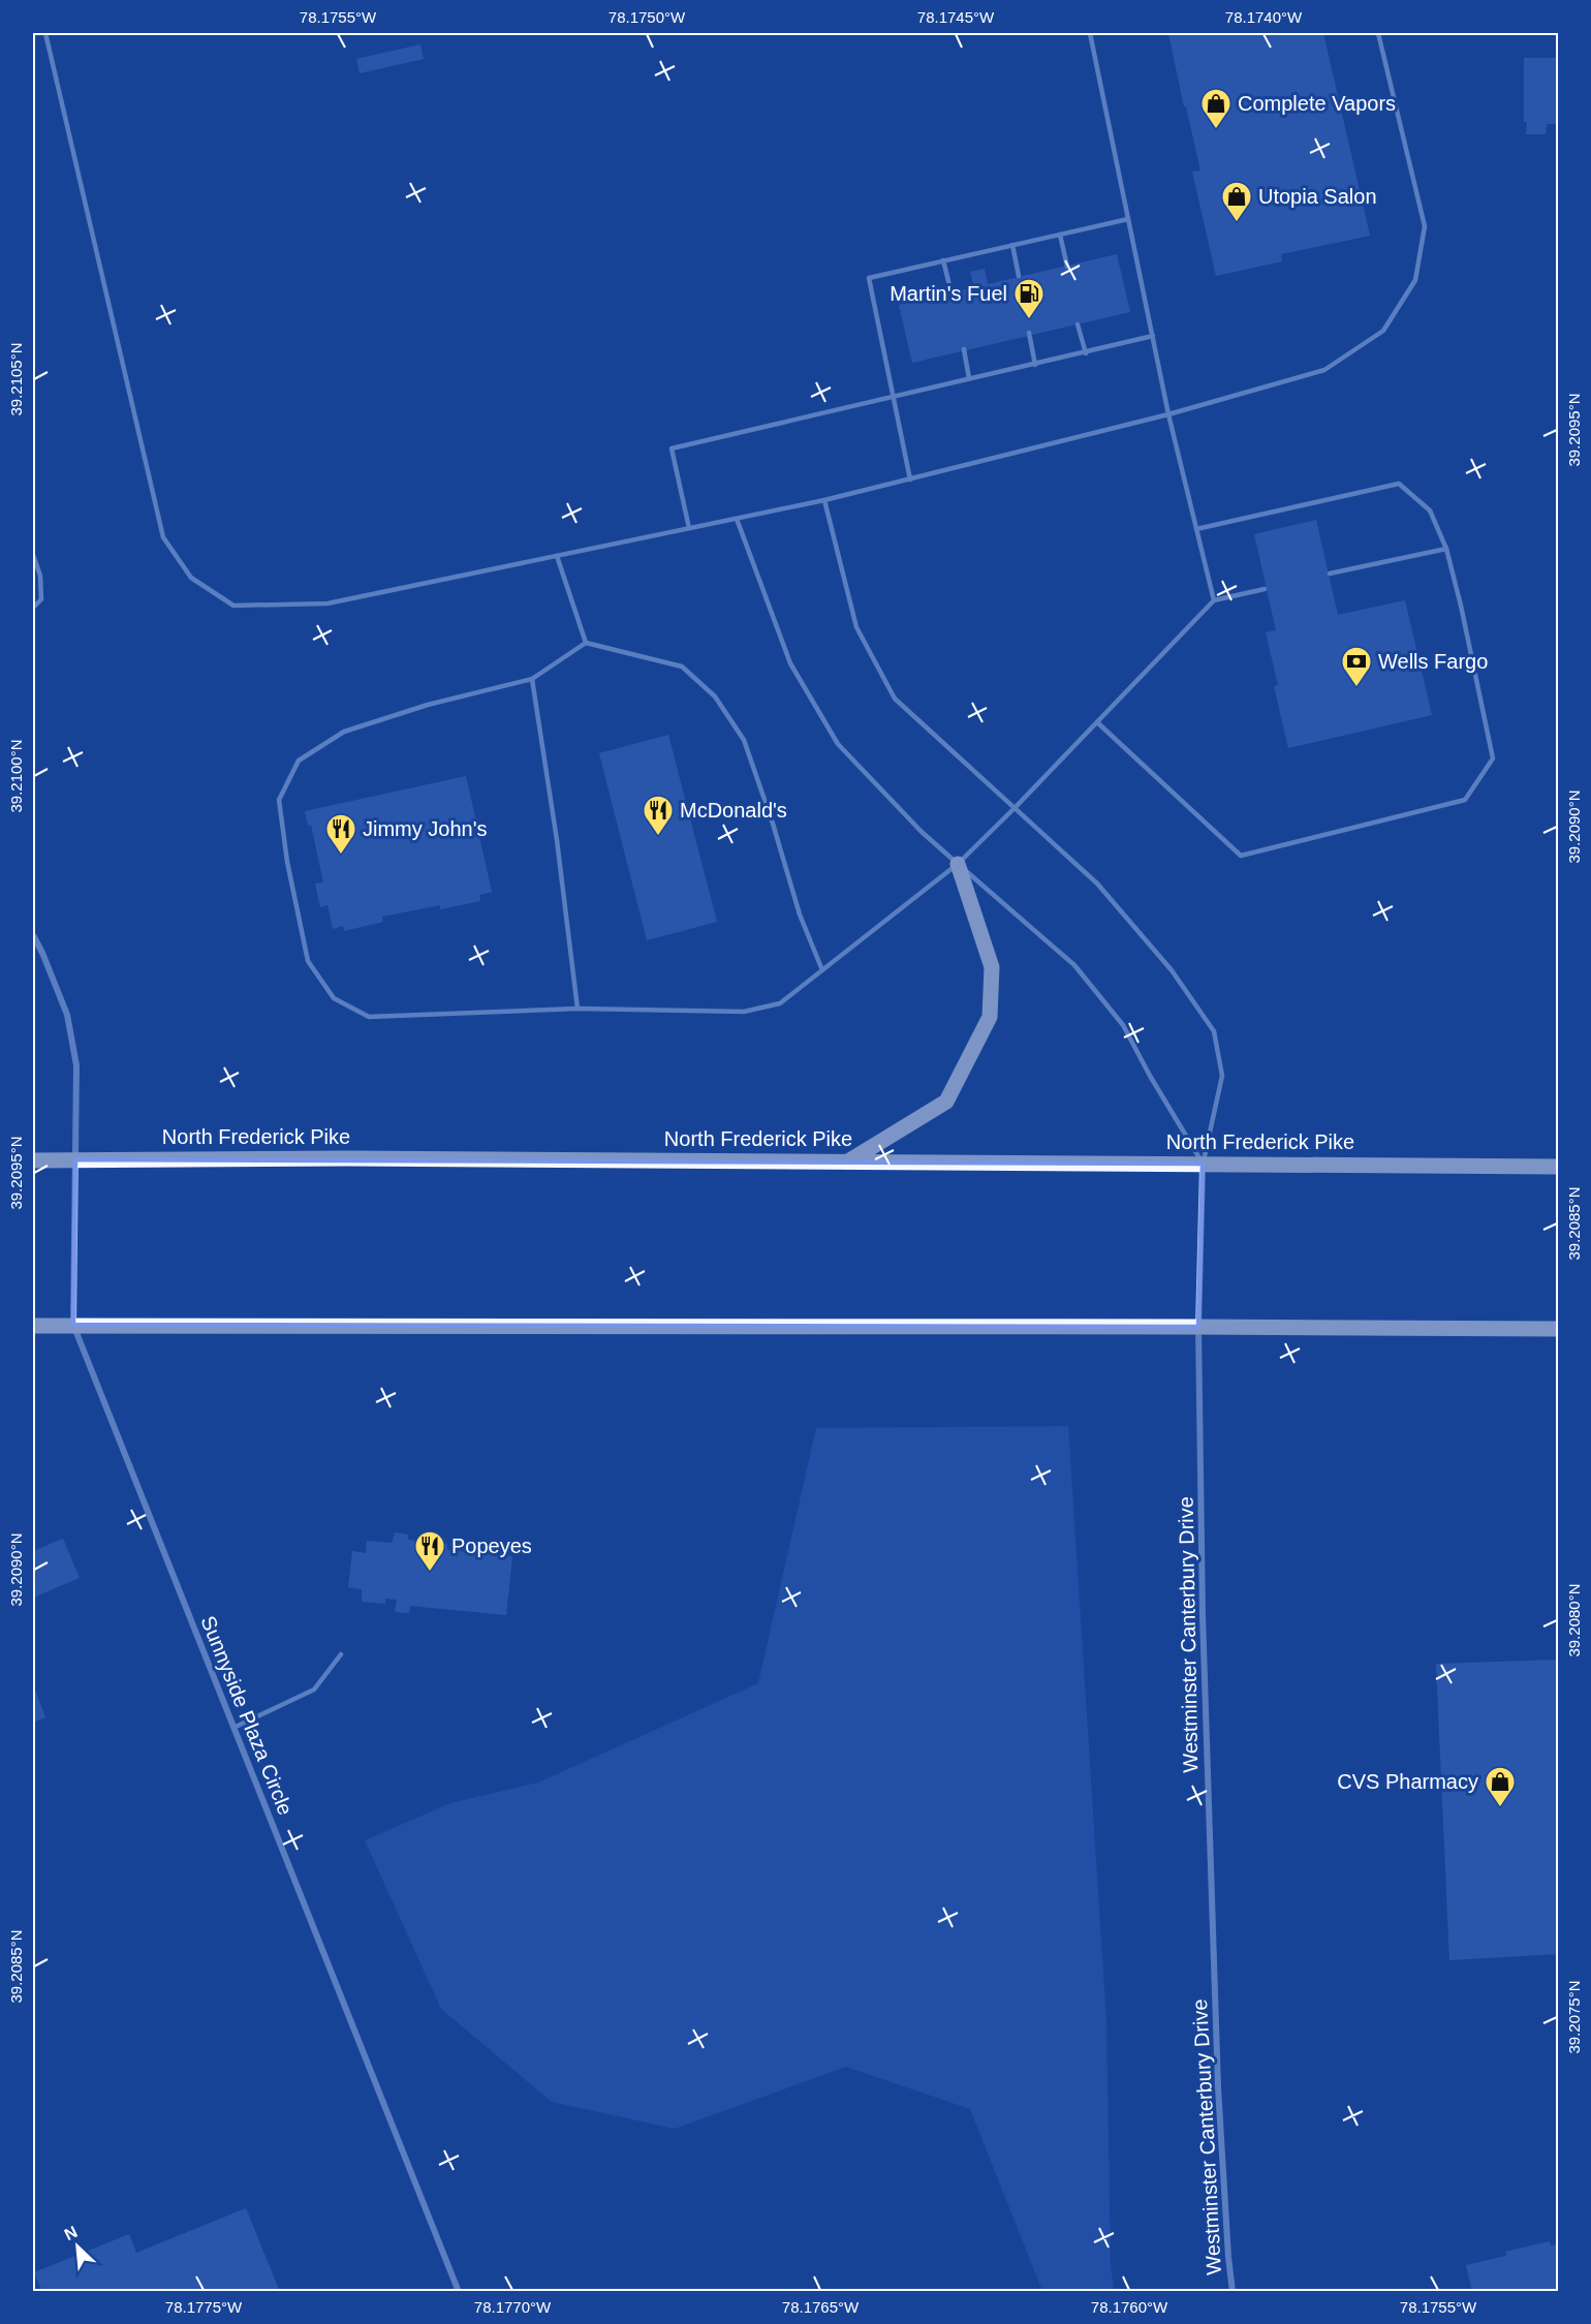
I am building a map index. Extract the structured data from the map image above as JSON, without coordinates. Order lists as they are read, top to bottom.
{
  "streets": {
    "main road": ["North Frederick Pike"],
    "street": ["Westminster Canterbury Drive", "Sunnyside Plaza Circle"]
  },
  "crossings": [
    ["North Frederick Pike", "Westminster Canterbury Drive"]
  ],
  "places": {
    "shop": ["Complete Vapors", "Utopia Salon", "CVS Pharmacy"],
    "fuel station": ["Martin's Fuel"],
    "bank": ["Wells Fargo"],
    "restaurant": ["McDonald's", "Jimmy John's", "Popeyes"]
  },
  "north": "top left",
  "coordinates": [
    "78.1755°W",
    "78.1750°W",
    "78.1745°W",
    "78.1740°W",
    "39.2105°N",
    "39.2095°N",
    "39.2100°N",
    "39.2090°N",
    "39.2085°N",
    "39.2080°N",
    "39.2075°N",
    "78.1775°W",
    "78.1770°W",
    "78.1765°W",
    "78.1760°W"
  ]
}
